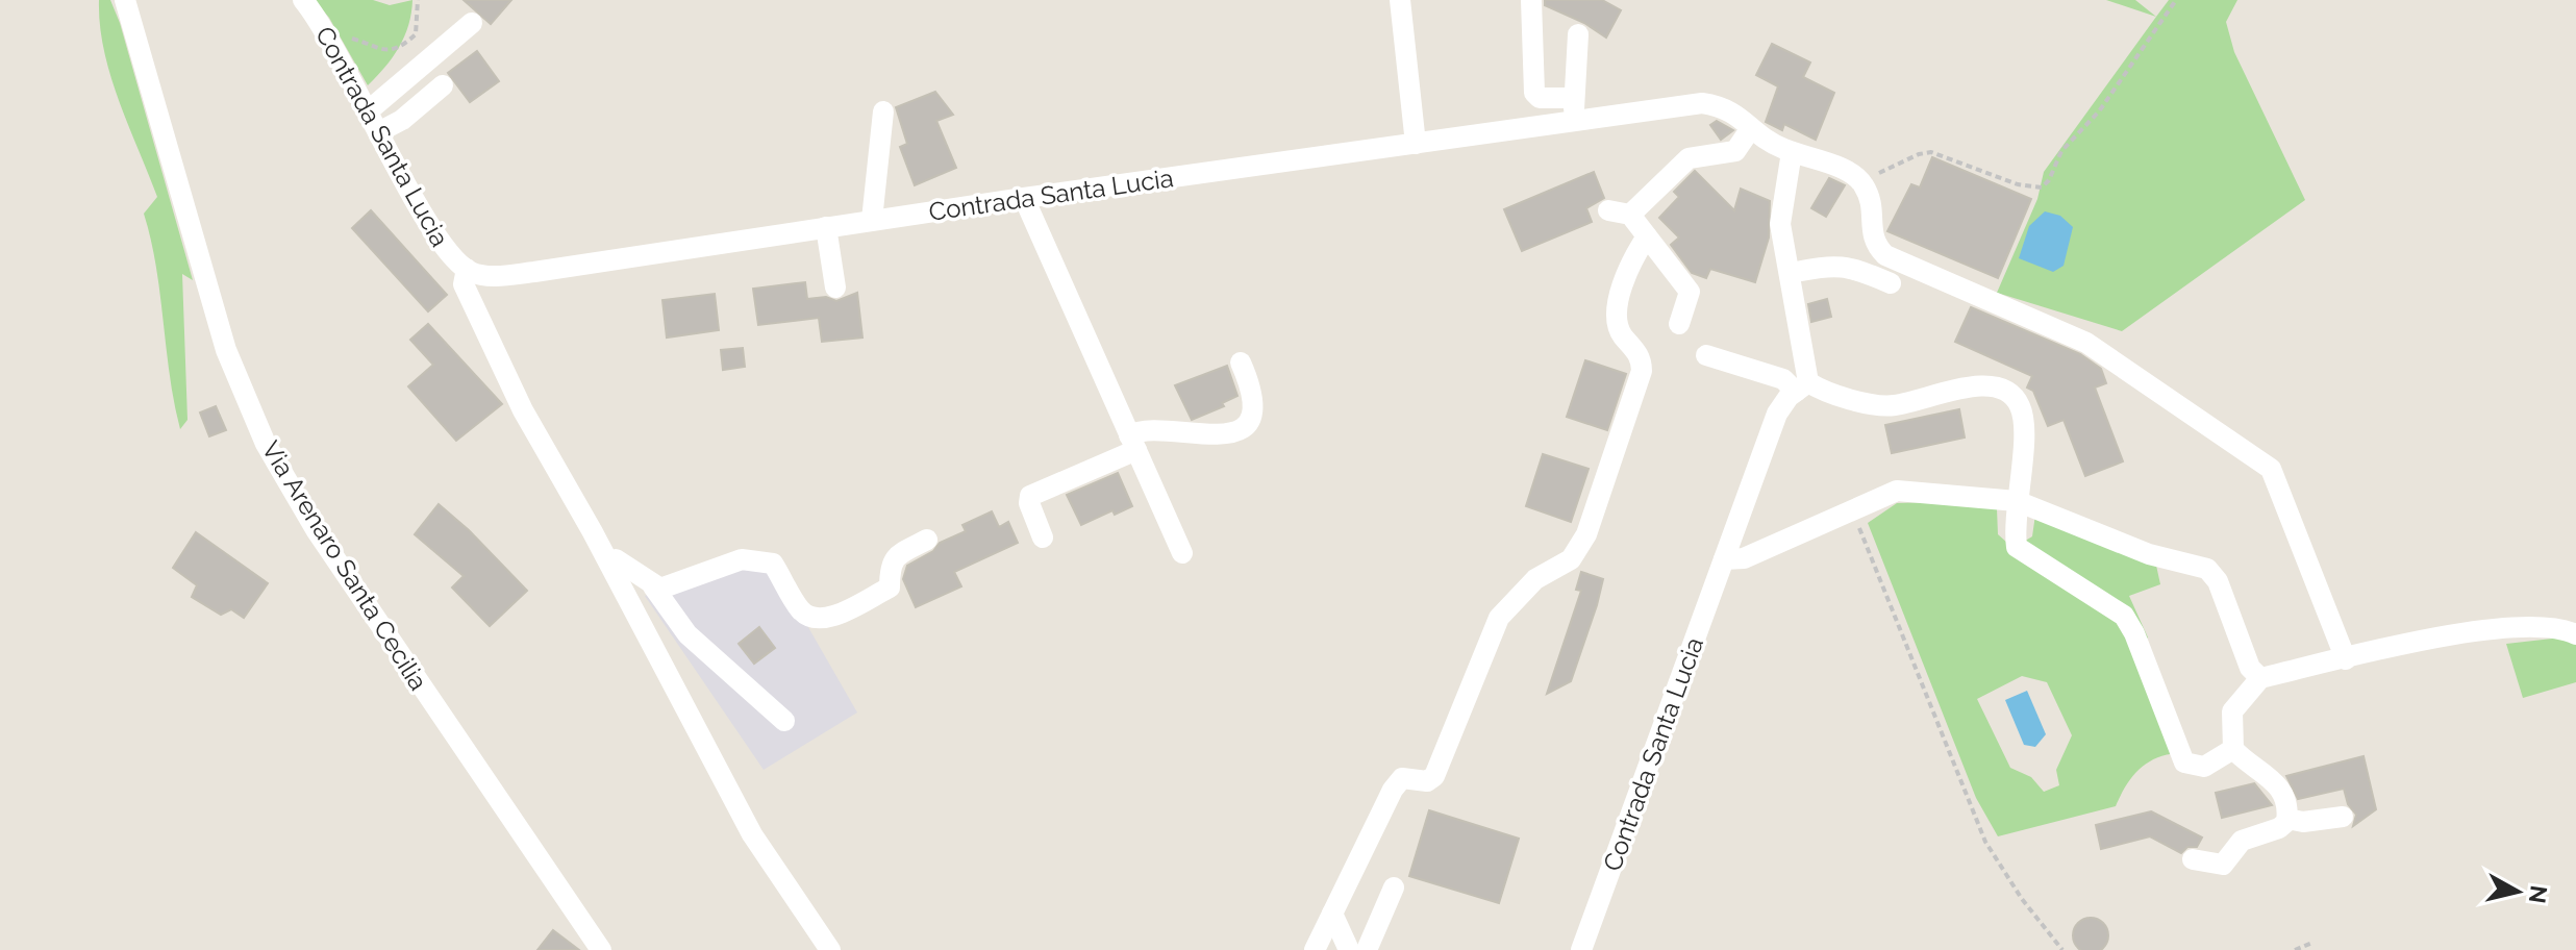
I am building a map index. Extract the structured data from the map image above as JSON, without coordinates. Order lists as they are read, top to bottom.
{
  "streets": {
    "street": ["Contrada Santa Lucia", "Via Arenaro Santa Cecilia"]
  },
  "north": "right"
}
